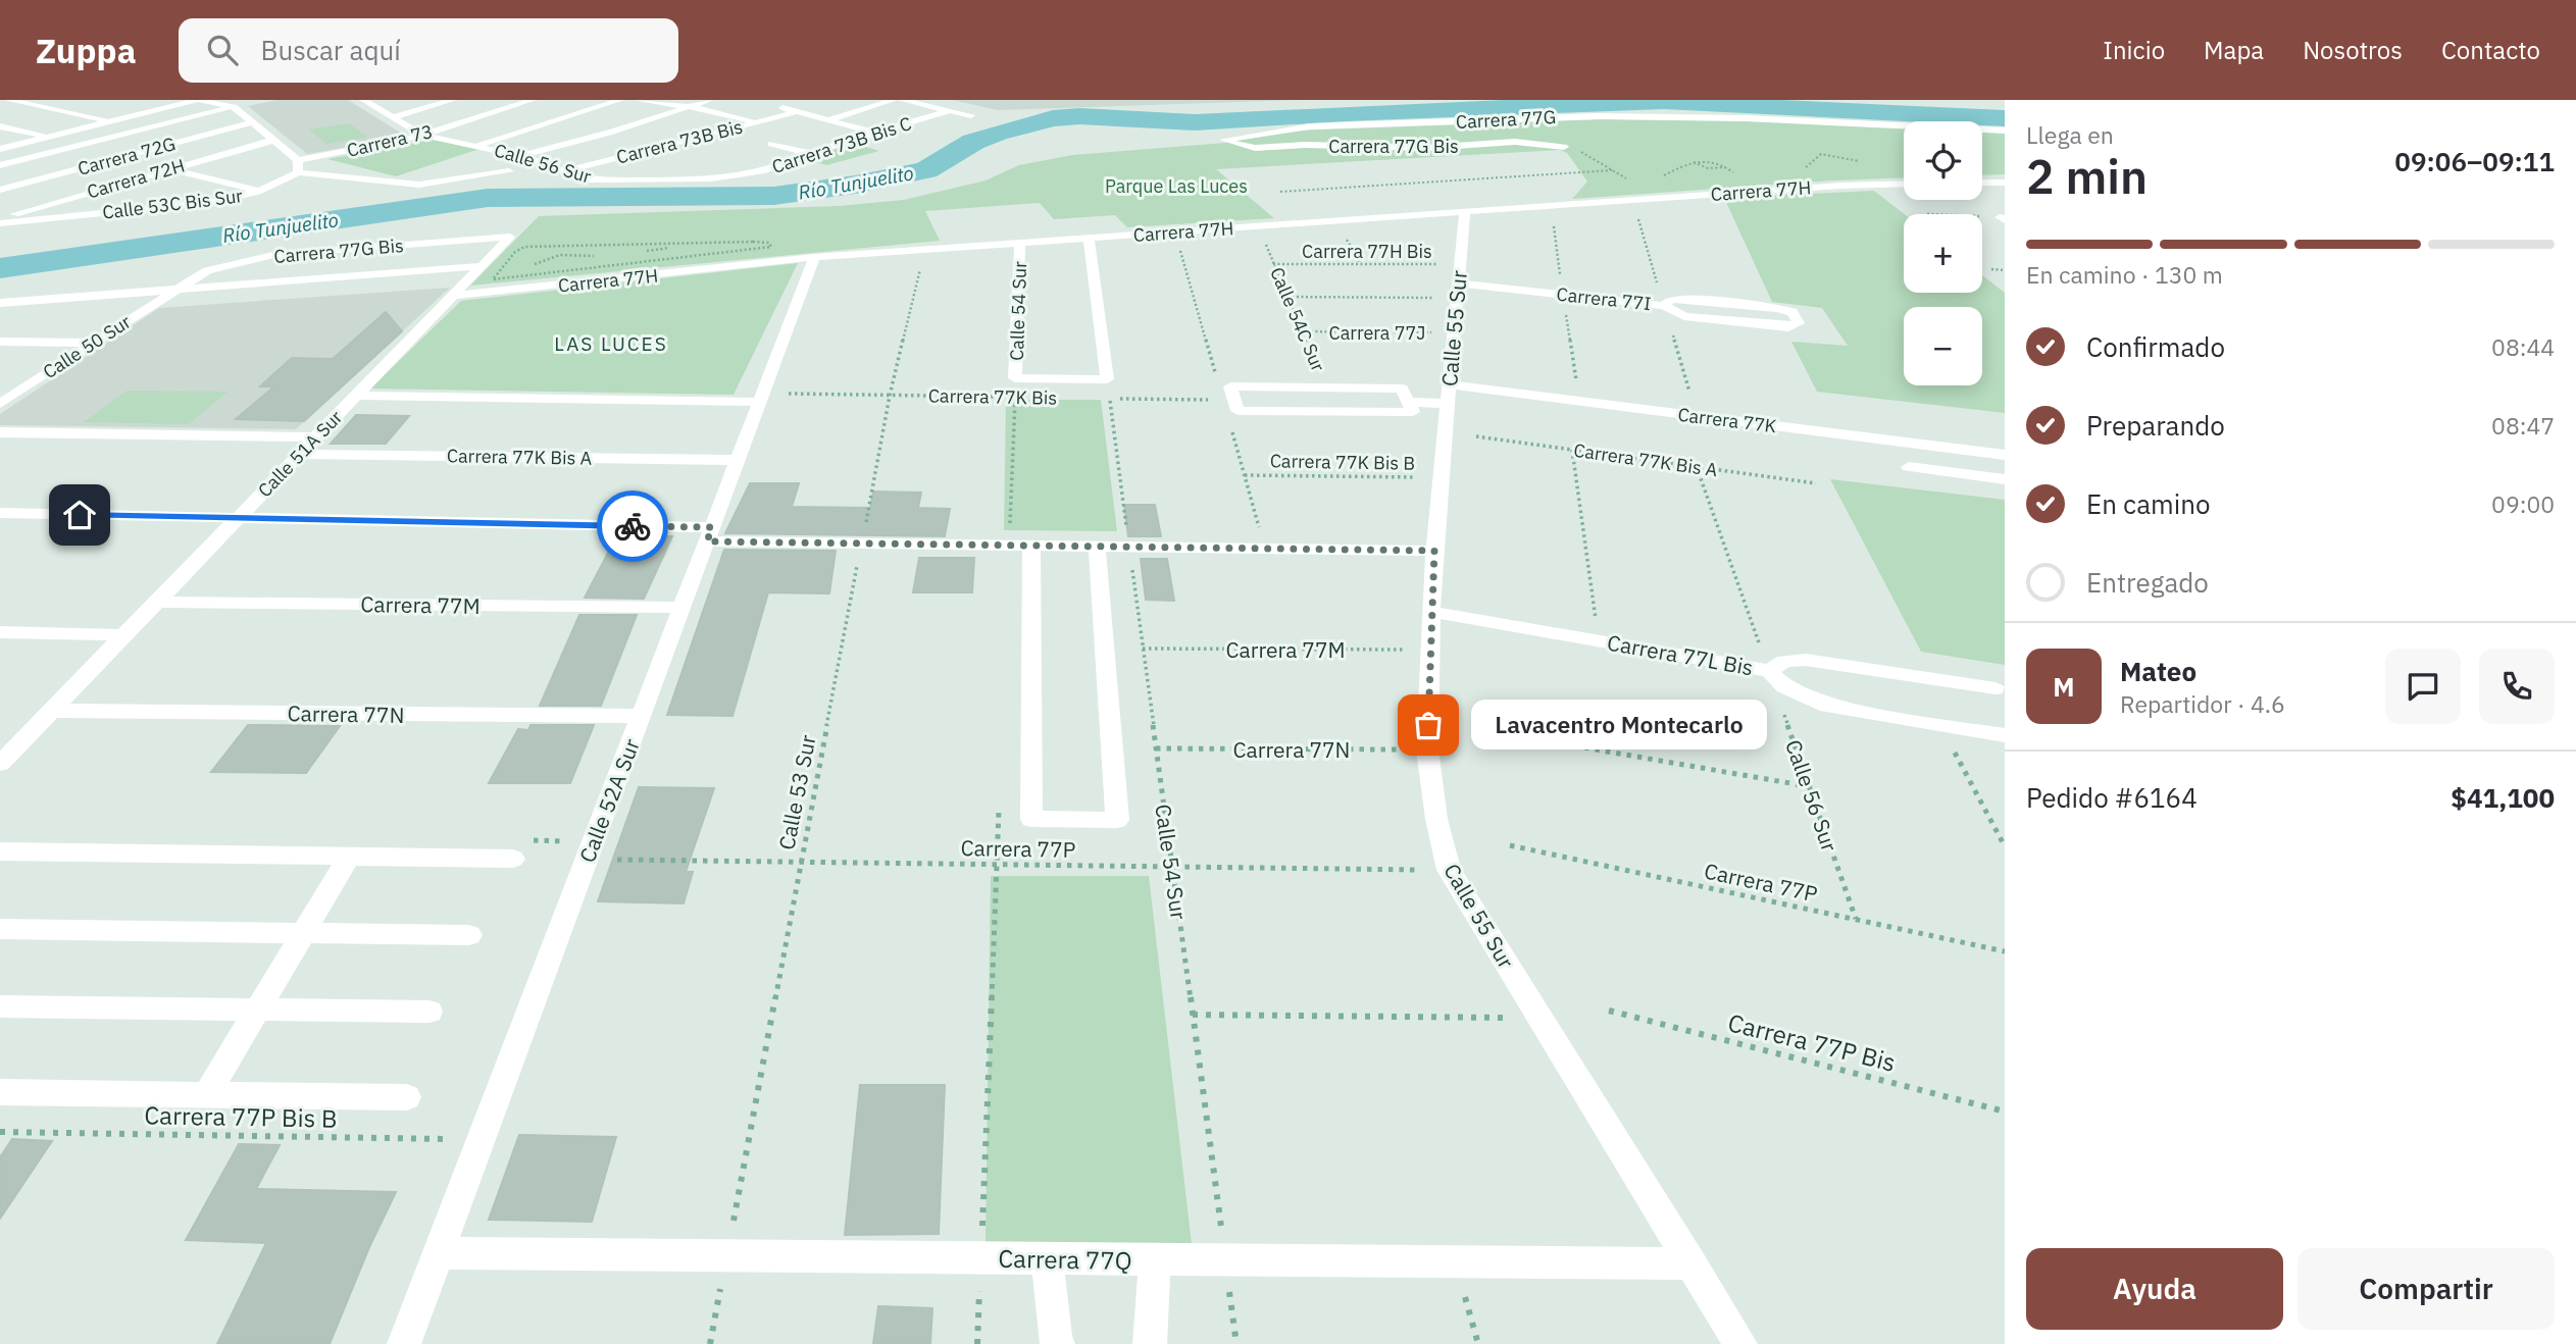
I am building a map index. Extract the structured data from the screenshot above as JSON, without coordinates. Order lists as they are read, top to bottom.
{
  "streets": {
    "street": [
      "Carrera 77G",
      "Carrera 73",
      "Carrera 73B Bis",
      "Carrera 73B Bis C",
      "Carrera 77G Bis",
      "Carrera 72G",
      "Calle 56 Sur",
      "Carrera 72H",
      "Carrera 77H",
      "Calle 53C Bis Sur",
      "Carrera 77I",
      "Calle 54 Sur",
      "Calle 55 Sur",
      "Calle 50 Sur",
      "Carrera 77K",
      "Calle 51A Sur",
      "Carrera 77K Bis A",
      "Carrera 77M",
      "Carrera 77L Bis",
      "Carrera 77N",
      "Calle 52A Sur",
      "Carrera 77Q"
    ],
    "path": [
      "Carrera 77H Bis",
      "Calle 54C Sur",
      "Carrera 77J",
      "Carrera 77K Bis",
      "Carrera 77K Bis B",
      "Calle 53 Sur",
      "Carrera 77P",
      "Carrera 77P Bis",
      "Carrera 77P Bis B"
    ]
  },
  "crossings": [
    ["Carrera 77G", "Carrera 77G Bis"],
    ["Carrera 73", "Calle 56 Sur"],
    ["Carrera 73B Bis", "Calle 56 Sur"],
    ["Carrera 73B Bis C", "Calle 56 Sur"],
    ["Carrera 77G Bis", "Calle 50 Sur"],
    ["Carrera 77G Bis", "Calle 51A Sur"],
    ["Calle 56 Sur", "Carrera 77L Bis"],
    ["Calle 56 Sur", "Carrera 77P"],
    ["Carrera 72H", "Calle 53C Bis Sur"],
    ["Carrera 77H", "Calle 54 Sur"],
    ["Carrera 77H", "Calle 54C Sur"],
    ["Carrera 77H", "Calle 55 Sur"],
    ["Carrera 77H", "Calle 51A Sur"],
    ["Carrera 77H", "Calle 53 Sur"],
    ["Carrera 77H", "Calle 52A Sur"],
    ["Carrera 77H Bis", "Calle 54C Sur"],
    ["Carrera 77H Bis", "Calle 55 Sur"],
    ["Carrera 77I", "Calle 55 Sur"],
    ["Calle 54 Sur", "Carrera 77M"],
    ["Calle 54 Sur", "Carrera 77N"],
    ["Calle 54 Sur", "Carrera 77P"],
    ["Calle 54 Sur", "Carrera 77Q"],
    ["Calle 54C Sur", "Carrera 77J"],
    ["Calle 55 Sur", "Carrera 77J"],
    ["Calle 55 Sur", "Carrera 77K"],
    ["Calle 55 Sur", "Carrera 77K Bis B"],
    ["Calle 55 Sur", "Carrera 77M"],
    ["Calle 55 Sur", "Carrera 77L Bis"],
    ["Calle 55 Sur", "Carrera 77N"],
    ["Calle 55 Sur", "Carrera 77P"],
    ["Calle 55 Sur", "Carrera 77Q"],
    ["Carrera 77K Bis", "Calle 53 Sur"],
    ["Carrera 77K Bis", "Calle 52A Sur"],
    ["Calle 51A Sur", "Carrera 77K Bis A"],
    ["Calle 51A Sur", "Carrera 77M"],
    ["Calle 51A Sur", "Carrera 77N"],
    ["Carrera 77K Bis A", "Calle 52A Sur"],
    ["Carrera 77M", "Calle 52A Sur"],
    ["Carrera 77N", "Calle 52A Sur"],
    ["Calle 53 Sur", "Carrera 77P"],
    ["Calle 53 Sur", "Carrera 77Q"],
    ["Calle 52A Sur", "Carrera 77P"],
    ["Calle 52A Sur", "Carrera 77P Bis B"],
    ["Calle 52A Sur", "Carrera 77Q"]
  ],
  "districts": ["LAS LUCES"],
  "water": ["Río Tunjuelito"],
  "parks": ["Parque Las Luces"],
  "places": ["Lavacentro Montecarlo"],
  "page": {
    "header": "Zuppa",
    "search": "Buscar aquí",
    "nav": [
      "Inicio",
      "Mapa",
      "Nosotros",
      "Contacto"
    ],
    "heading": ["2 min", "Llega en", "09:06–09:11"],
    "panel": [
      "Mateo",
      "Repartidor · 4.6",
      "Pedido #6164",
      "$41,100"
    ],
    "map_buttons": ["+", "−"],
    "bar": "En camino · 130 m",
    "list": [
      ["Confirmado", "08:44"],
      ["Preparando", "08:47"],
      ["En camino", "09:00"],
      "Entregado"
    ],
    "round": "M",
    "bubble": "Lavacentro Montecarlo",
    "buttons": ["Ayuda", "Compartir"]
  }
}
